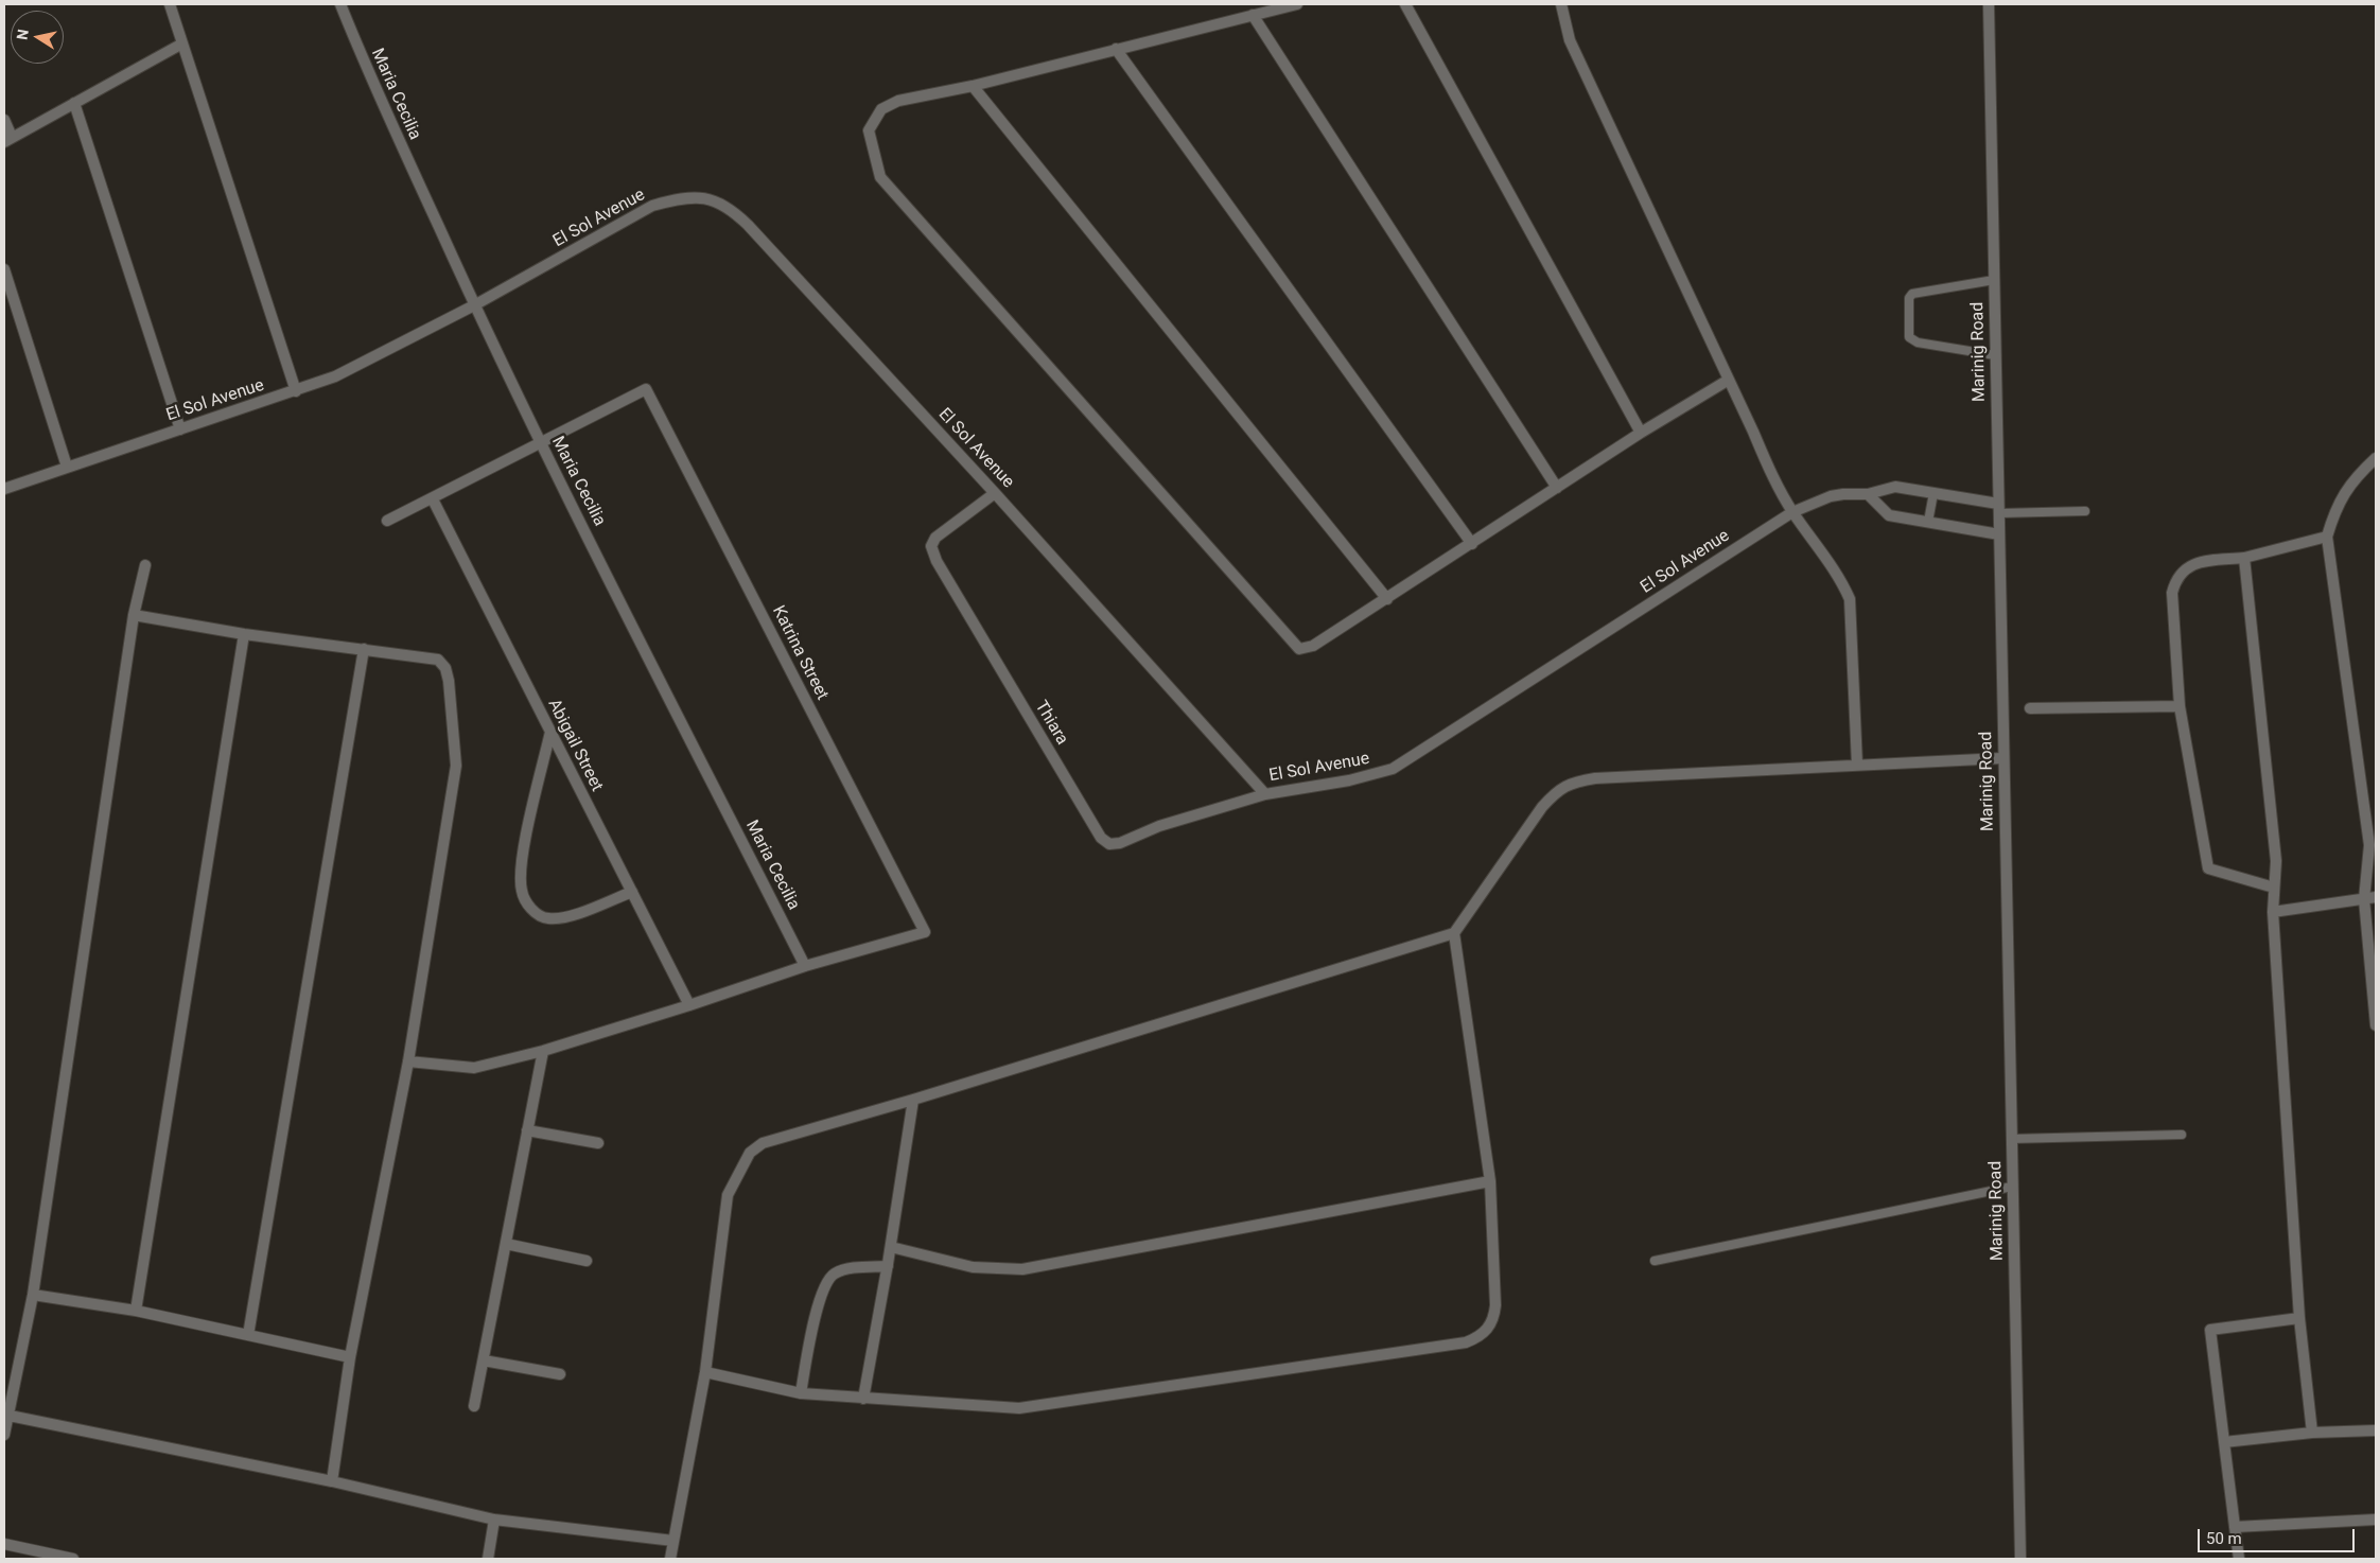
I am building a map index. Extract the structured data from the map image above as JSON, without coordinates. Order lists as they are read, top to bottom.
{
  "streets": {
    "street": [
      "Maria Cecilia",
      "El Sol Avenue",
      "Marinig Road",
      "Thiara",
      "Abigail Street"
    ]
  },
  "crossings": [
    ["Maria Cecilia", "El Sol Avenue"],
    ["El Sol Avenue", "Marinig Road"],
    ["El Sol Avenue", "Thiara"]
  ],
  "scale_bar": "50 m",
  "north": "left"
}
